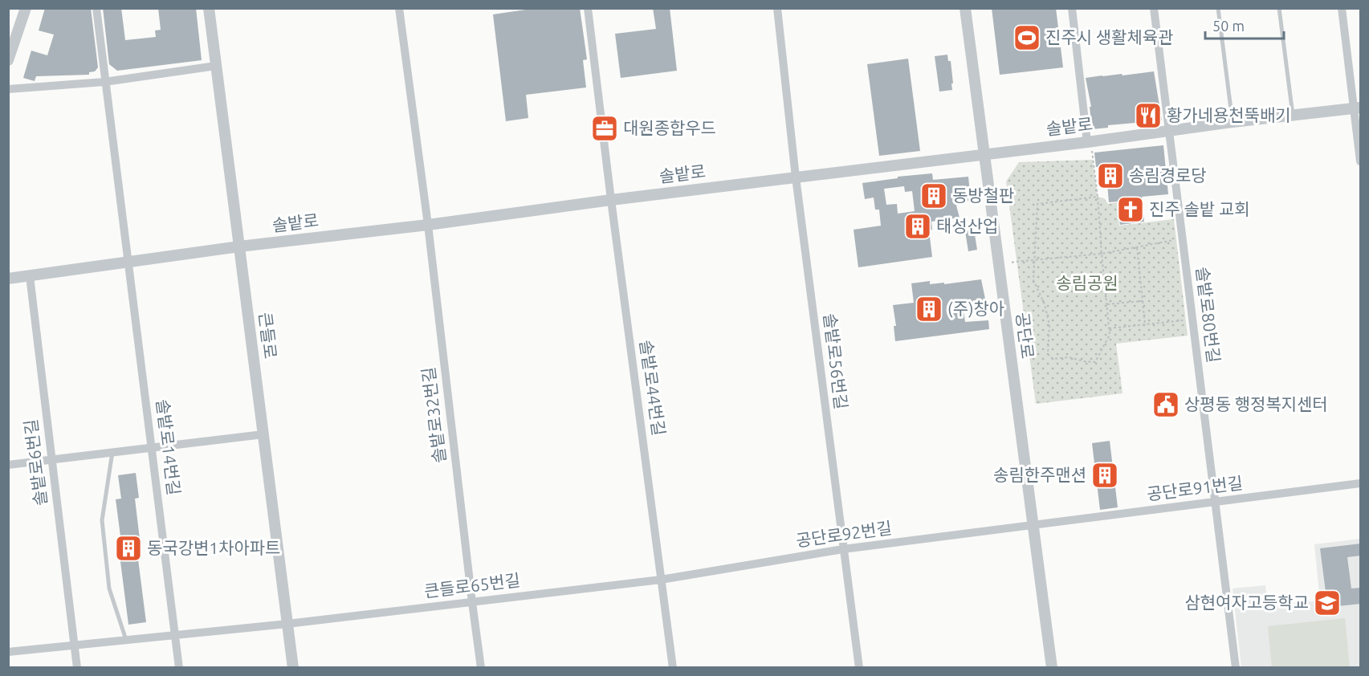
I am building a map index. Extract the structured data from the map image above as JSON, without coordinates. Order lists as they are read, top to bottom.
{
  "streets": {
    "street": [
      "솔밭로",
      "솔밭로80번길",
      "큰들로",
      "공단로",
      "솔밭로56번길",
      "솔밭로44번길",
      "솔밭로32번길",
      "솔밭로14번길",
      "솔밭로6번길",
      "공단로91번길",
      "공단로92번길",
      "큰들로65번길"
    ]
  },
  "crossings": [
    ["솔밭로", "솔밭로80번길"],
    ["솔밭로", "큰들로"],
    ["솔밭로", "공단로"],
    ["솔밭로", "솔밭로56번길"],
    ["솔밭로", "솔밭로44번길"],
    ["솔밭로", "솔밭로32번길"],
    ["솔밭로", "솔밭로14번길"],
    ["솔밭로", "솔밭로6번길"],
    ["솔밭로80번길", "공단로91번길"],
    ["큰들로", "큰들로65번길"],
    ["공단로", "공단로91번길"],
    ["공단로", "공단로92번길"],
    ["솔밭로56번길", "공단로92번길"],
    ["솔밭로44번길", "공단로92번길"],
    ["솔밭로44번길", "큰들로65번길"],
    ["솔밭로32번길", "큰들로65번길"],
    ["솔밭로14번길", "큰들로65번길"],
    ["솔밭로6번길", "큰들로65번길"],
    ["공단로91번길", "공단로92번길"],
    ["공단로92번길", "큰들로65번길"]
  ],
  "parks": ["송림공원"],
  "places": {
    "sports": ["진주시 생활체육관"],
    "restaurant": ["황가네용천뚝배기"],
    "office": ["대원종합우드"],
    "building": [
      "송림경로당",
      "동방철판",
      "태성산업",
      "(주)창아",
      "송림한주맨션",
      "동국강변1차아파트"
    ],
    "church": ["진주 솔밭 교회"],
    "public building": ["상평동 행정복지센터"],
    "school or university": ["삼현여자고등학교"]
  },
  "scale_bar": "50 m"
}
